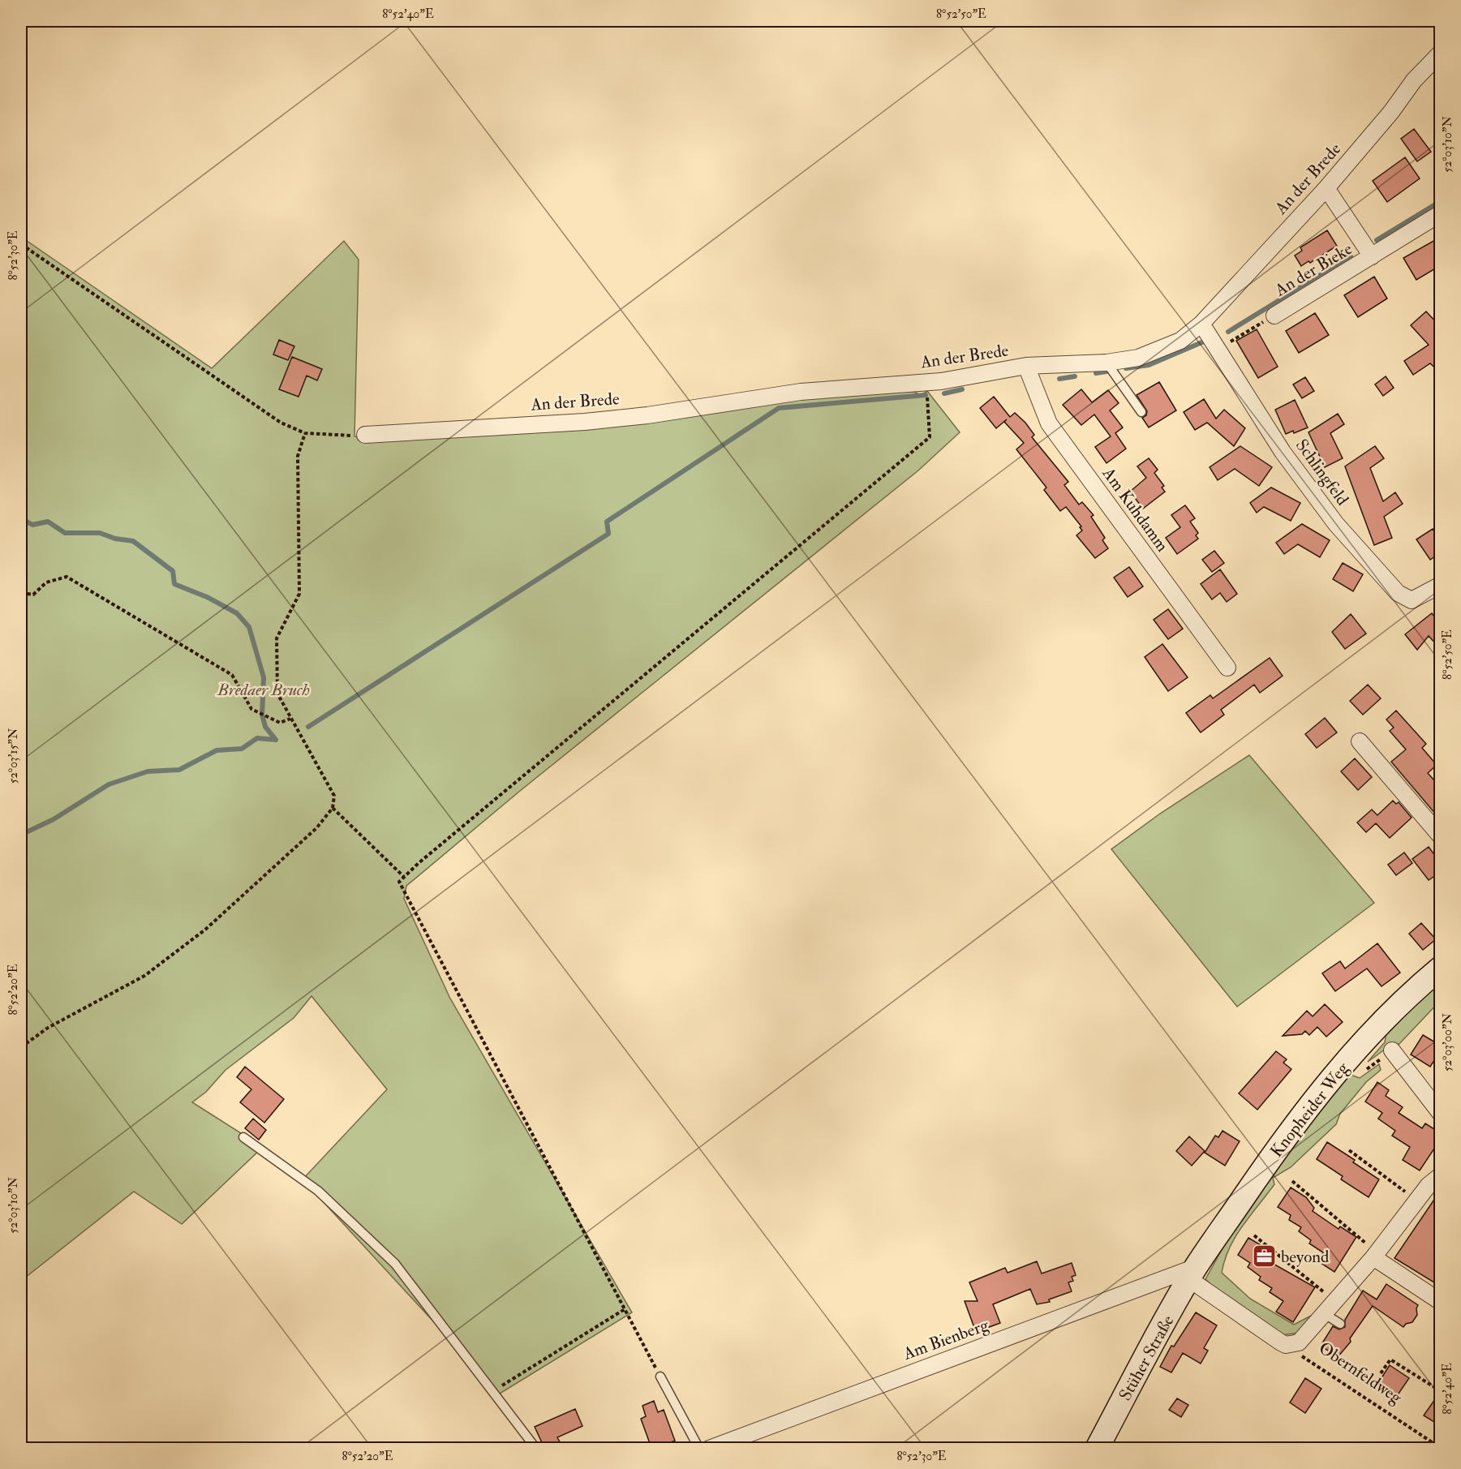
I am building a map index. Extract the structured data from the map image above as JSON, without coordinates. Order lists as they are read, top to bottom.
{
  "streets": {
    "main road": ["Knopheider Weg", "Stüher Straße"],
    "street": [
      "An der Brede",
      "An der Bieke",
      "Schlingfeld",
      "Am Kuhdamm",
      "Am Bienberg",
      "Obernfeldweg"
    ]
  },
  "crossings": [
    ["An der Brede", "An der Bieke"],
    ["An der Brede", "Schlingfeld"],
    ["An der Brede", "Am Kuhdamm"],
    ["Knopheider Weg", "Am Bienberg"],
    ["Knopheider Weg", "Stüher Straße"],
    ["Knopheider Weg", "Obernfeldweg"],
    ["Am Bienberg", "Stüher Straße"],
    ["Am Bienberg", "Obernfeldweg"],
    ["Stüher Straße", "Obernfeldweg"]
  ],
  "parks": ["Bredaer Bruch"],
  "places": {
    "office": ["beyond"]
  },
  "coordinates": [
    "8°52'40\"E",
    "8°52'50\"E",
    "52°03'10\"N",
    "8°52'30\"E",
    "52°03'15\"N",
    "8°52'20\"E",
    "52°03'00\"N"
  ]
}
